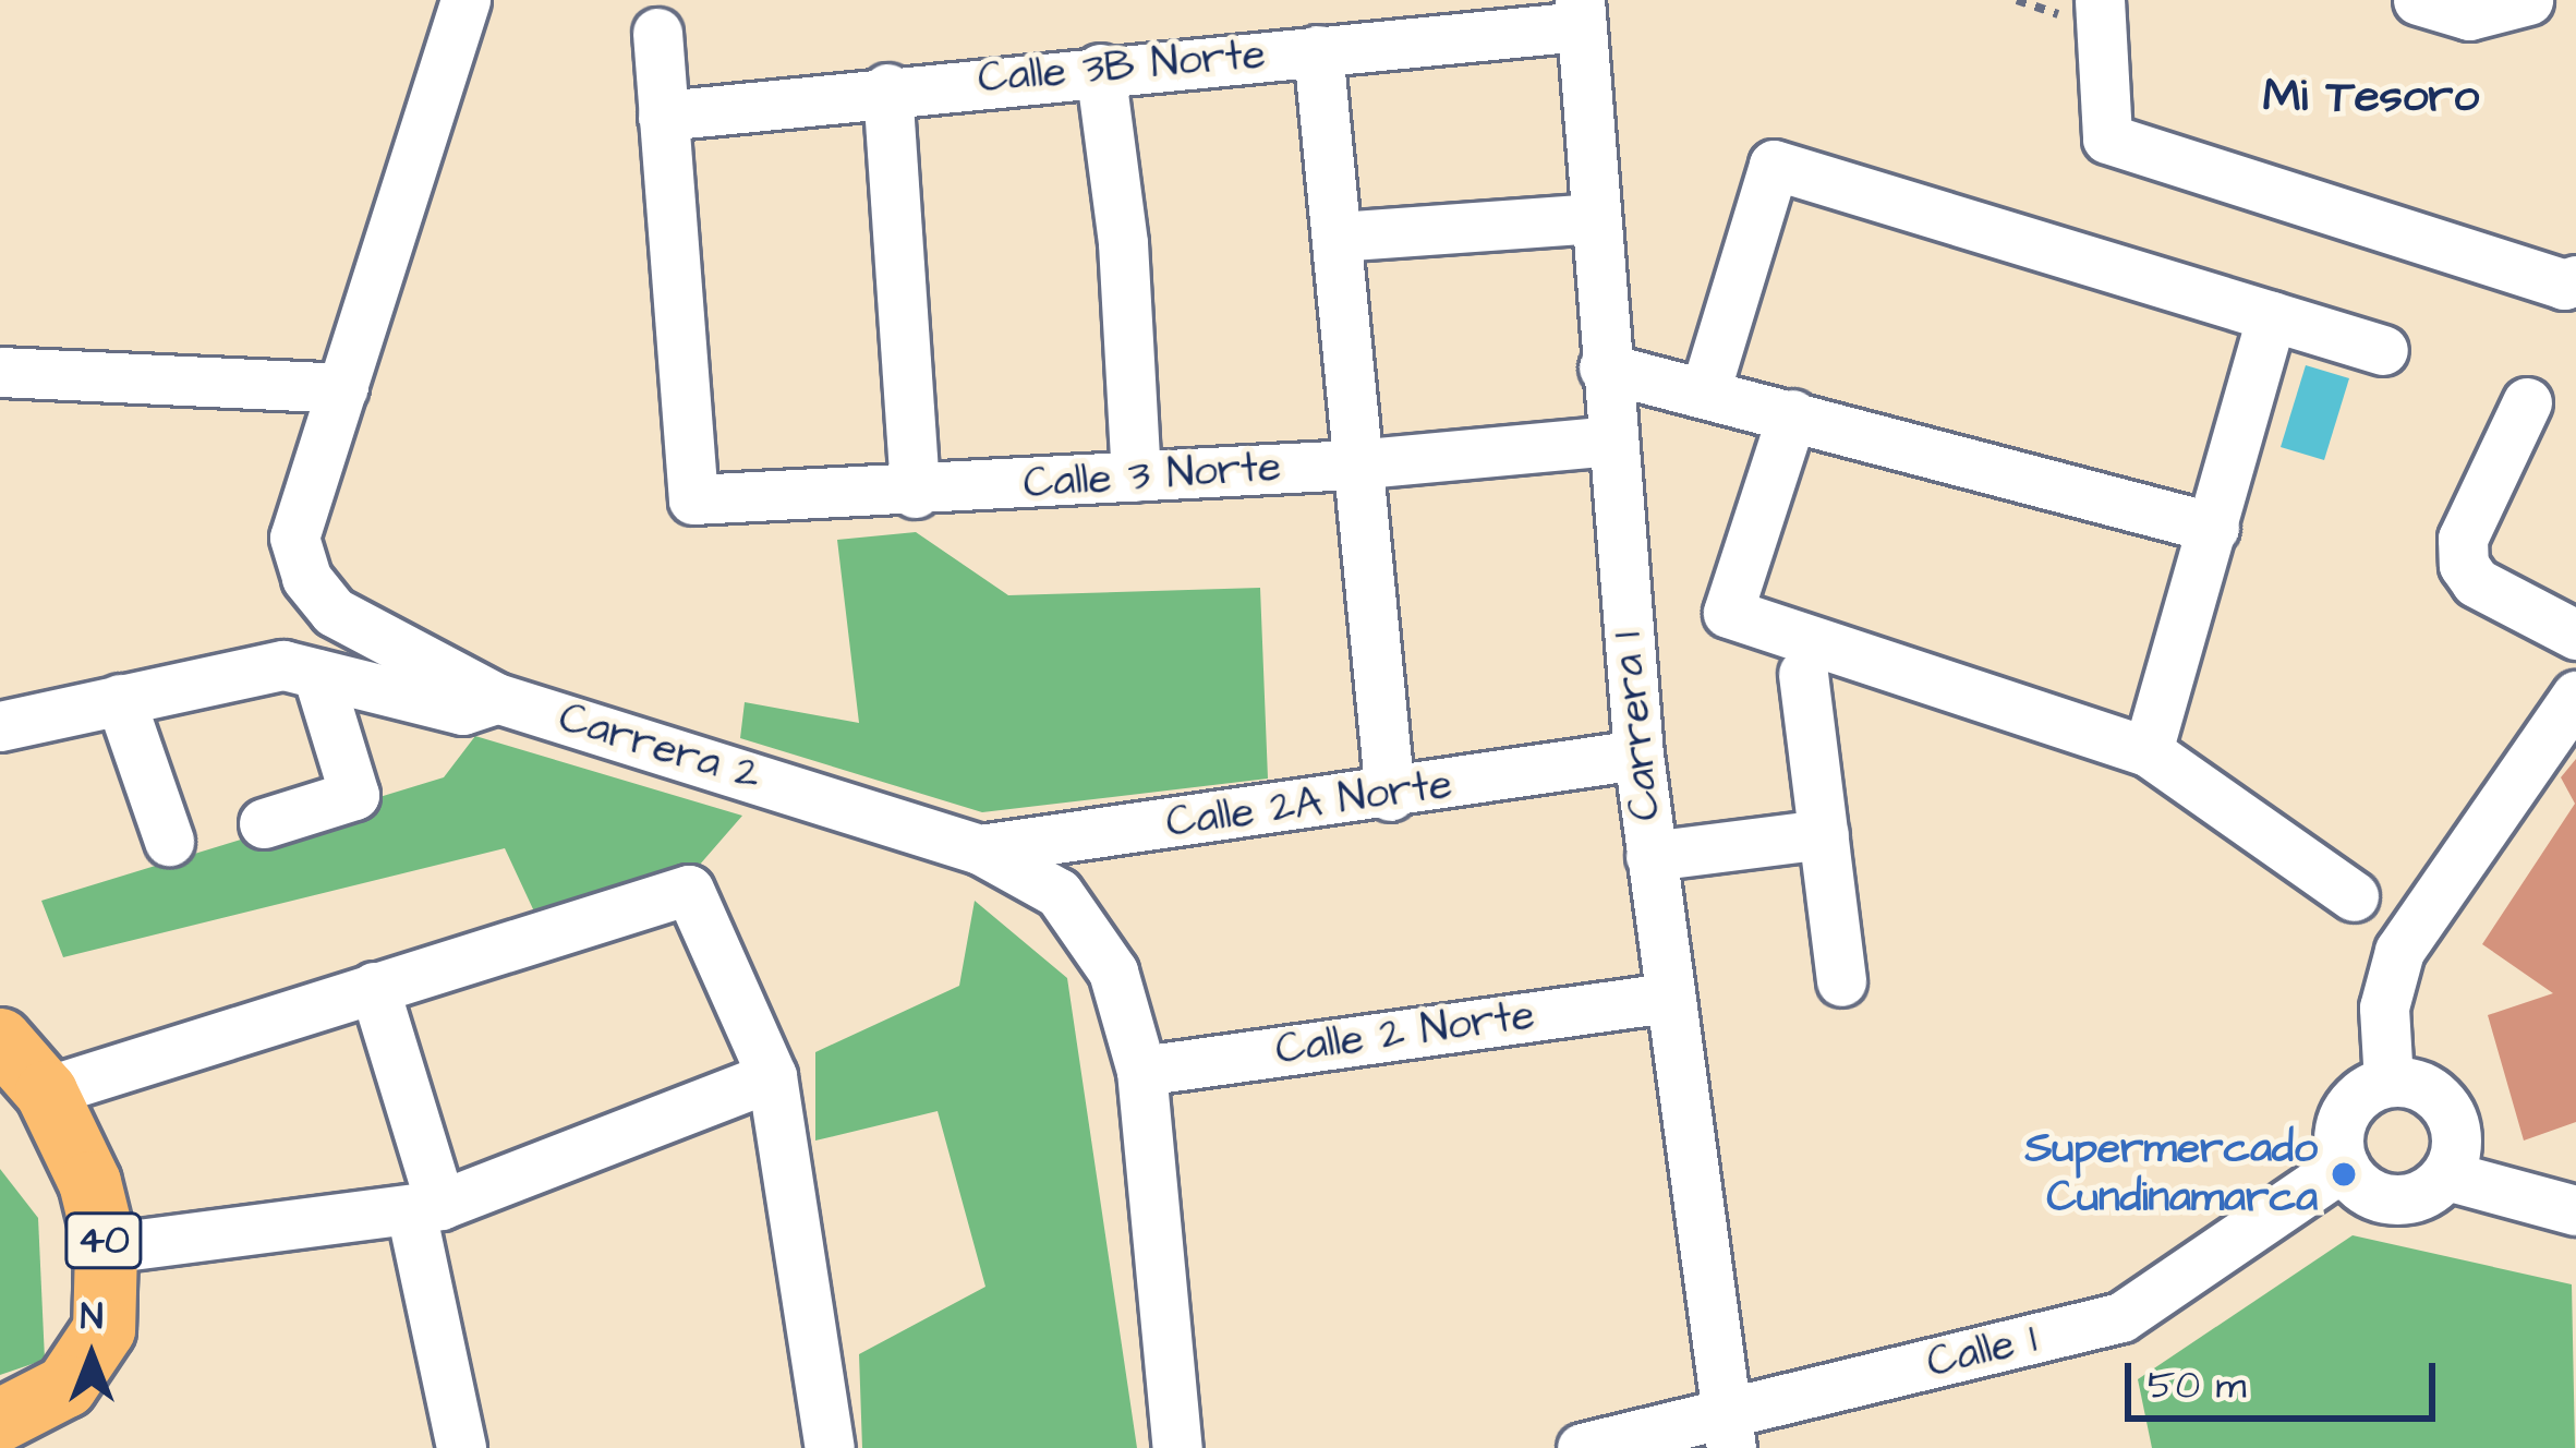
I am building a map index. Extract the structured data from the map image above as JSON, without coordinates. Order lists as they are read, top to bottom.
{
  "streets": {
    "main road": ["40"],
    "street": [
      "Calle 3B Norte",
      "Calle 3 Norte",
      "Carrera 1",
      "Carrera 2",
      "Calle 2A Norte",
      "Calle 2 Norte",
      "Calle 1"
    ]
  },
  "crossings": [
    ["Calle 3B Norte", "Calle 3 Norte"],
    ["Calle 3B Norte", "Carrera 1"],
    ["Calle 3 Norte", "Carrera 1"],
    ["Carrera 1", "Calle 2A Norte"],
    ["Carrera 1", "Calle 2 Norte"],
    ["Carrera 1", "Calle 1"],
    ["Carrera 2", "Calle 2A Norte"],
    ["Carrera 2", "Calle 2 Norte"]
  ],
  "districts": ["Mi Tesoro"],
  "places": ["Supermercado Cundinamarca"],
  "scale_bar": "50 m",
  "north": "top"
}
